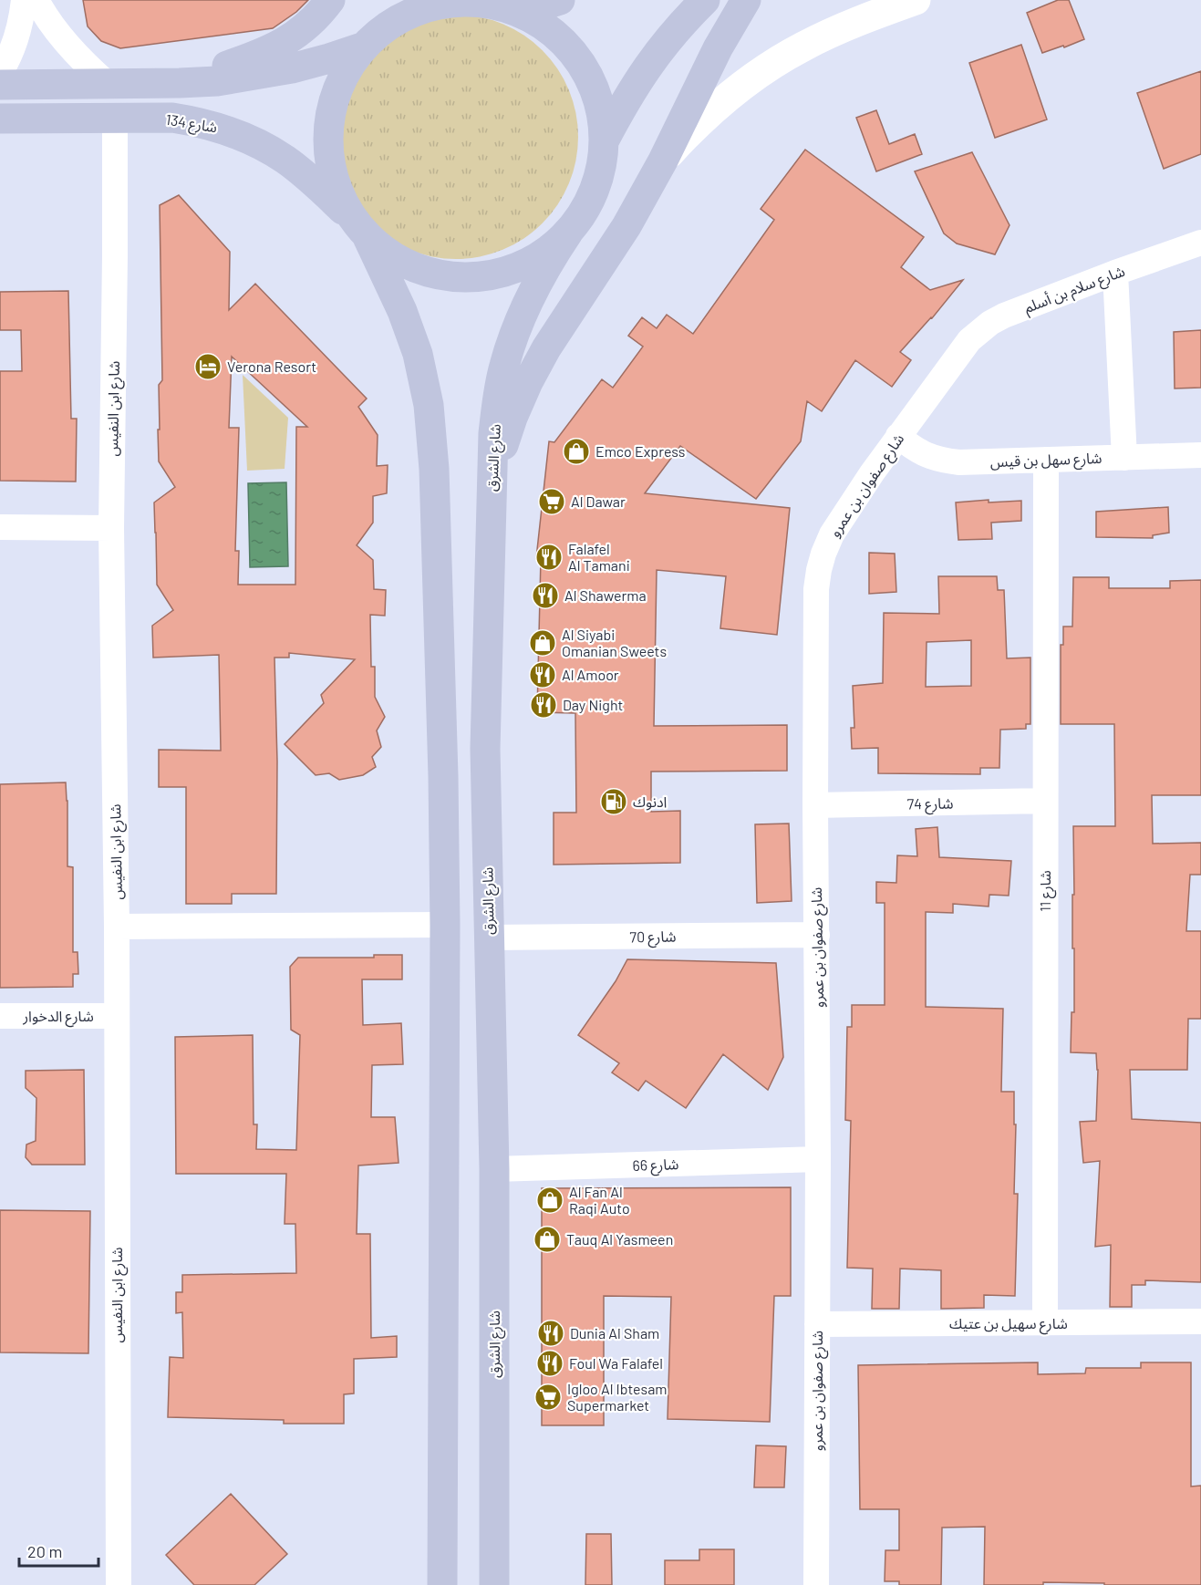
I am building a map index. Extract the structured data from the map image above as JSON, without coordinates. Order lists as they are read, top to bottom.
{
  "streets": {
    "main road": ["شارع 134", "شارع الشرق"],
    "street": [
      "شارع سلام بن أسلم",
      "شارع ابن النفيس",
      "شارع سهل بن قيس",
      "شارع صفوان بن عمرو",
      "شارع 74",
      "شارع 11",
      "شارع 70",
      "شارع الدخوار",
      "شارع 66",
      "شارع سهيل بن عتيك"
    ]
  },
  "crossings": [
    ["شارع 134", "شارع ابن النفيس"],
    ["شارع 134", "شارع الشرق"],
    ["شارع سلام بن أسلم", "شارع صفوان بن عمرو"],
    ["شارع ابن النفيس", "شارع الدخوار"],
    ["شارع الشرق", "شارع 70"],
    ["شارع الشرق", "شارع 66"],
    ["شارع سهل بن قيس", "شارع صفوان بن عمرو"],
    ["شارع سهل بن قيس", "شارع 11"],
    ["شارع صفوان بن عمرو", "شارع 74"],
    ["شارع صفوان بن عمرو", "شارع 70"],
    ["شارع صفوان بن عمرو", "شارع 66"],
    ["شارع صفوان بن عمرو", "شارع سهيل بن عتيك"],
    ["شارع 74", "شارع 11"],
    ["شارع 11", "شارع سهيل بن عتيك"]
  ],
  "places": {
    "hotel": ["Verona Resort"],
    "shop": [
      "Emco Express",
      "Al Siyabi Omanian Sweets",
      "Al Fan Al Raqi Auto",
      "Tauq Al Yasmeen"
    ],
    "supermarket": ["Al Dawar", "Igloo Al Ibtesam Supermarket"],
    "restaurant": [
      "Falafel Al Tamani",
      "Al Shawerma",
      "Al Amoor",
      "Day Night",
      "Dunia Al Sham",
      "Foul Wa Falafel"
    ],
    "fuel station": ["ادنوك"]
  },
  "scale_bar": "20 m"
}
